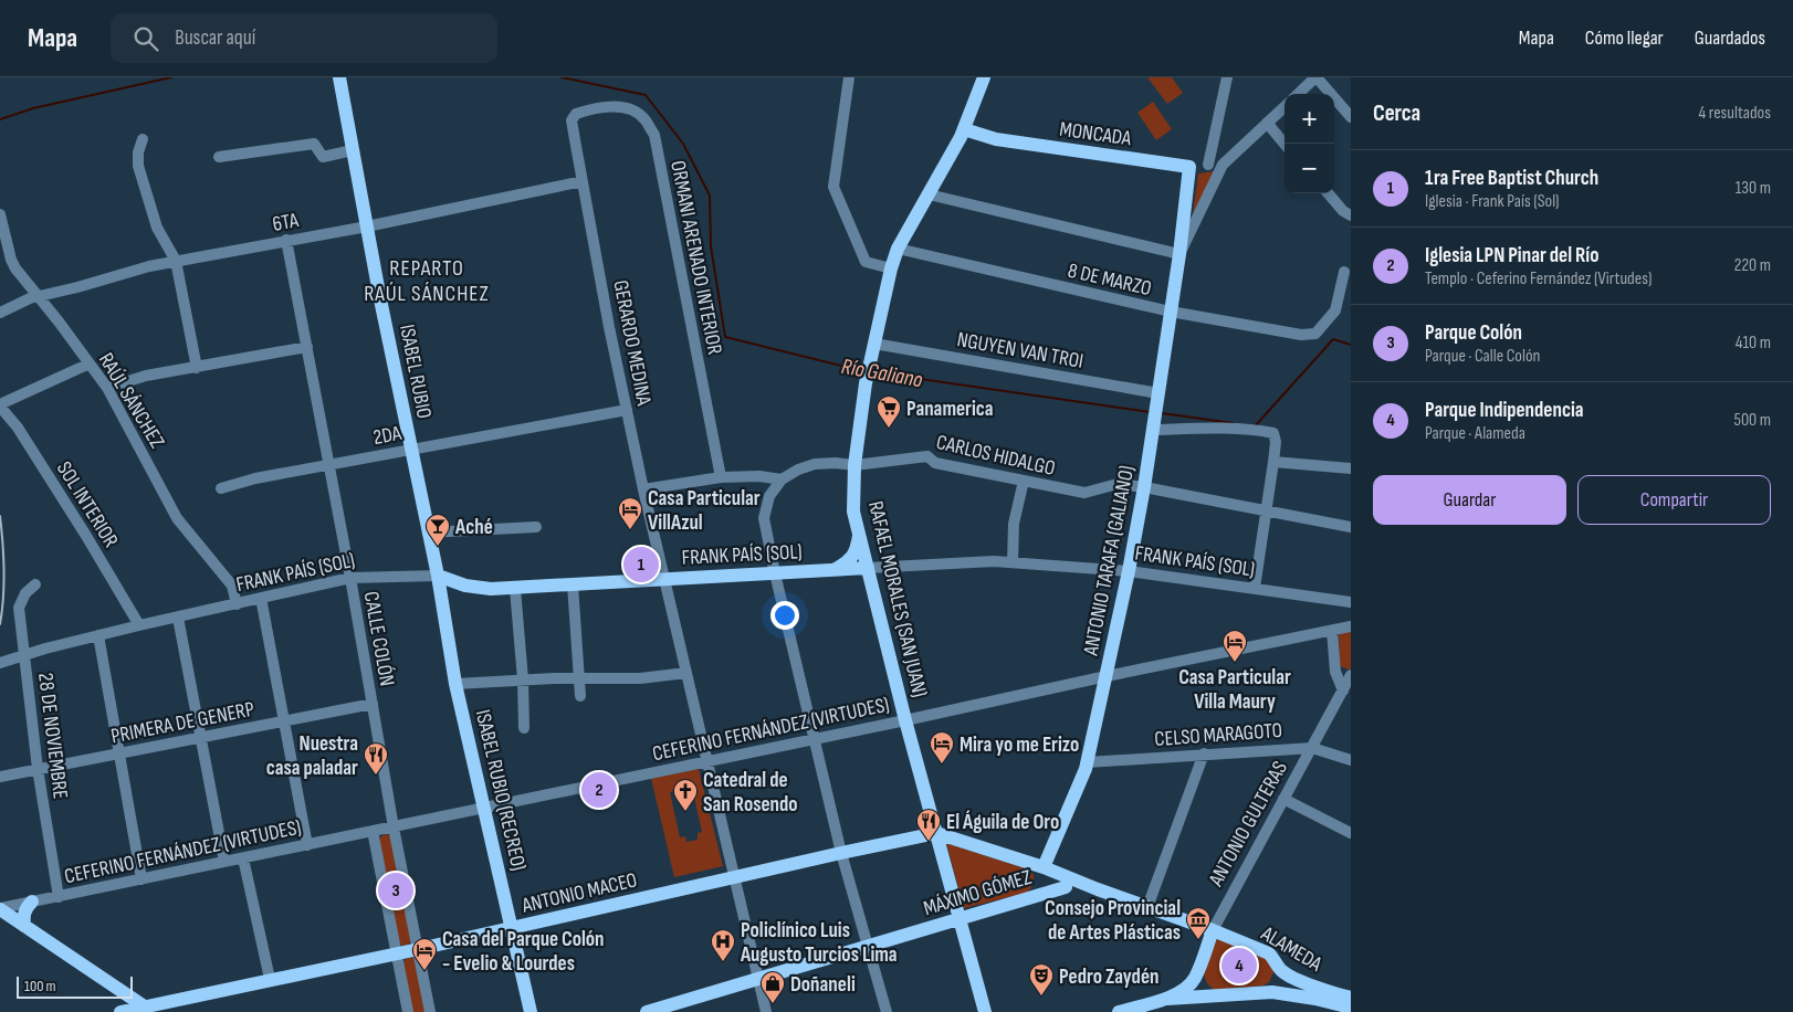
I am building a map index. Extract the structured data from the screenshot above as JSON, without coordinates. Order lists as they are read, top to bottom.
{
  "streets": {
    "main road": [
      "MONCADA",
      "ISABEL RUBIO",
      "FRANK PAÍS (SOL)",
      "ANTONIO TARAFA (GALIANO)",
      "RAFAEL MORALES (SAN JUAN)",
      "ISABEL RUBIO (RECREO)",
      "ANTONIO GULTERAS",
      "ANTONIO MACEO",
      "MÁXIMO GÓMEZ",
      "ALAMEDA"
    ],
    "street": [
      "6TA",
      "ORMANI ARENADO INTERIOR",
      "8 DE MARZO",
      "GERARDO MEDINA",
      "NGUYEN VAN TROI",
      "RAÚL SÁNCHEZ",
      "2DA",
      "CARLOS HIDALGO",
      "SOL INTERIOR",
      "CALLE COLÓN",
      "PRIMERA DE GENERP",
      "CEFERINO FERNÁNDEZ (VIRTUDES)",
      "CELSO MARAGOTO",
      "28 DE NOVIEMBRE"
    ]
  },
  "crossings": [
    ["MONCADA", "ANTONIO TARAFA (GALIANO)"],
    ["MONCADA", "RAFAEL MORALES (SAN JUAN)"],
    ["6TA", "GERARDO MEDINA"],
    ["6TA", "ISABEL RUBIO"],
    ["6TA", "RAÚL SÁNCHEZ"],
    ["6TA", "CALLE COLÓN"],
    ["ORMANI ARENADO INTERIOR", "GERARDO MEDINA"],
    ["8 DE MARZO", "ANTONIO TARAFA (GALIANO)"],
    ["8 DE MARZO", "RAFAEL MORALES (SAN JUAN)"],
    ["GERARDO MEDINA", "2DA"],
    ["GERARDO MEDINA", "FRANK PAÍS (SOL)"],
    ["GERARDO MEDINA", "CEFERINO FERNÁNDEZ (VIRTUDES)"],
    ["GERARDO MEDINA", "ANTONIO MACEO"],
    ["GERARDO MEDINA", "MÁXIMO GÓMEZ"],
    ["NGUYEN VAN TROI", "ANTONIO TARAFA (GALIANO)"],
    ["NGUYEN VAN TROI", "RAFAEL MORALES (SAN JUAN)"],
    ["ISABEL RUBIO", "2DA"],
    ["ISABEL RUBIO", "FRANK PAÍS (SOL)"],
    ["ISABEL RUBIO", "ISABEL RUBIO (RECREO)"],
    ["RAÚL SÁNCHEZ", "FRANK PAÍS (SOL)"],
    ["2DA", "CALLE COLÓN"],
    ["CARLOS HIDALGO", "FRANK PAÍS (SOL)"],
    ["CARLOS HIDALGO", "ANTONIO TARAFA (GALIANO)"],
    ["CARLOS HIDALGO", "RAFAEL MORALES (SAN JUAN)"],
    ["SOL INTERIOR", "FRANK PAÍS (SOL)"],
    ["FRANK PAÍS (SOL)", "ANTONIO TARAFA (GALIANO)"],
    ["FRANK PAÍS (SOL)", "RAFAEL MORALES (SAN JUAN)"],
    ["FRANK PAÍS (SOL)", "CALLE COLÓN"],
    ["FRANK PAÍS (SOL)", "28 DE NOVIEMBRE"],
    ["FRANK PAÍS (SOL)", "ISABEL RUBIO (RECREO)"],
    ["ANTONIO TARAFA (GALIANO)", "CEFERINO FERNÁNDEZ (VIRTUDES)"],
    ["ANTONIO TARAFA (GALIANO)", "CELSO MARAGOTO"],
    ["ANTONIO TARAFA (GALIANO)", "ANTONIO MACEO"],
    ["RAFAEL MORALES (SAN JUAN)", "CEFERINO FERNÁNDEZ (VIRTUDES)"],
    ["RAFAEL MORALES (SAN JUAN)", "ANTONIO MACEO"],
    ["RAFAEL MORALES (SAN JUAN)", "MÁXIMO GÓMEZ"],
    ["CALLE COLÓN", "PRIMERA DE GENERP"],
    ["CALLE COLÓN", "CEFERINO FERNÁNDEZ (VIRTUDES)"],
    ["CALLE COLÓN", "ANTONIO MACEO"],
    ["PRIMERA DE GENERP", "28 DE NOVIEMBRE"],
    ["CEFERINO FERNÁNDEZ (VIRTUDES)", "28 DE NOVIEMBRE"],
    ["CEFERINO FERNÁNDEZ (VIRTUDES)", "ISABEL RUBIO (RECREO)"],
    ["CELSO MARAGOTO", "ANTONIO GULTERAS"],
    ["ISABEL RUBIO (RECREO)", "ANTONIO MACEO"],
    ["ANTONIO GULTERAS", "ANTONIO MACEO"],
    ["ANTONIO GULTERAS", "ALAMEDA"],
    ["ANTONIO MACEO", "MÁXIMO GÓMEZ"],
    ["ANTONIO MACEO", "ALAMEDA"]
  ],
  "districts": ["REPARTO RAÚL SÁNCHEZ"],
  "water": ["Río Galiano"],
  "places": {
    "supermarket": ["Panamerica"],
    "hotel": [
      "Casa Particular VillAzul",
      "Casa Particular Villa Maury",
      "Mira yo me Erizo",
      "Casa del Parque Colón - Evelio & Lourdes"
    ],
    "bar": ["Aché"],
    "restaurant": ["Nuestra casa paladar", "El Águila de Oro"],
    "church": ["Catedral de San Rosendo"],
    "museum": ["Consejo Provincial de Artes Plásticas"],
    "hospital": ["Policlínico Luis Augusto Turcios Lima"],
    "theatre": ["Pedro Zaydén"],
    "shop": ["Doñaneli"]
  },
  "scale_bar": "100 m",
  "page": {
    "header": "Mapa",
    "search": "Buscar aquí",
    "nav": ["Mapa", "Cómo llegar", "Guardados"],
    "heading": ["Cerca", "4 resultados"],
    "map_buttons": ["+", "−"],
    "list": [
      {
        "mark": "1",
        "name": "1ra Free Baptist Church",
        "note": "Iglesia · Frank País (Sol)",
        "value": "130 m"
      },
      {
        "mark": "2",
        "name": "Iglesia LPN Pinar del Río",
        "note": "Templo · Ceferino Fernández (Virtudes)",
        "value": "220 m"
      },
      {
        "mark": "3",
        "name": "Parque Colón",
        "note": "Parque · Calle Colón",
        "value": "410 m"
      },
      {
        "mark": "4",
        "name": "Parque Indipendencia",
        "note": "Parque · Alameda",
        "value": "500 m"
      }
    ],
    "buttons": ["Guardar", "Compartir"],
    "pins": [
      "1",
      "2",
      "3",
      "4"
    ],
    "scale": "100 m"
  }
}
